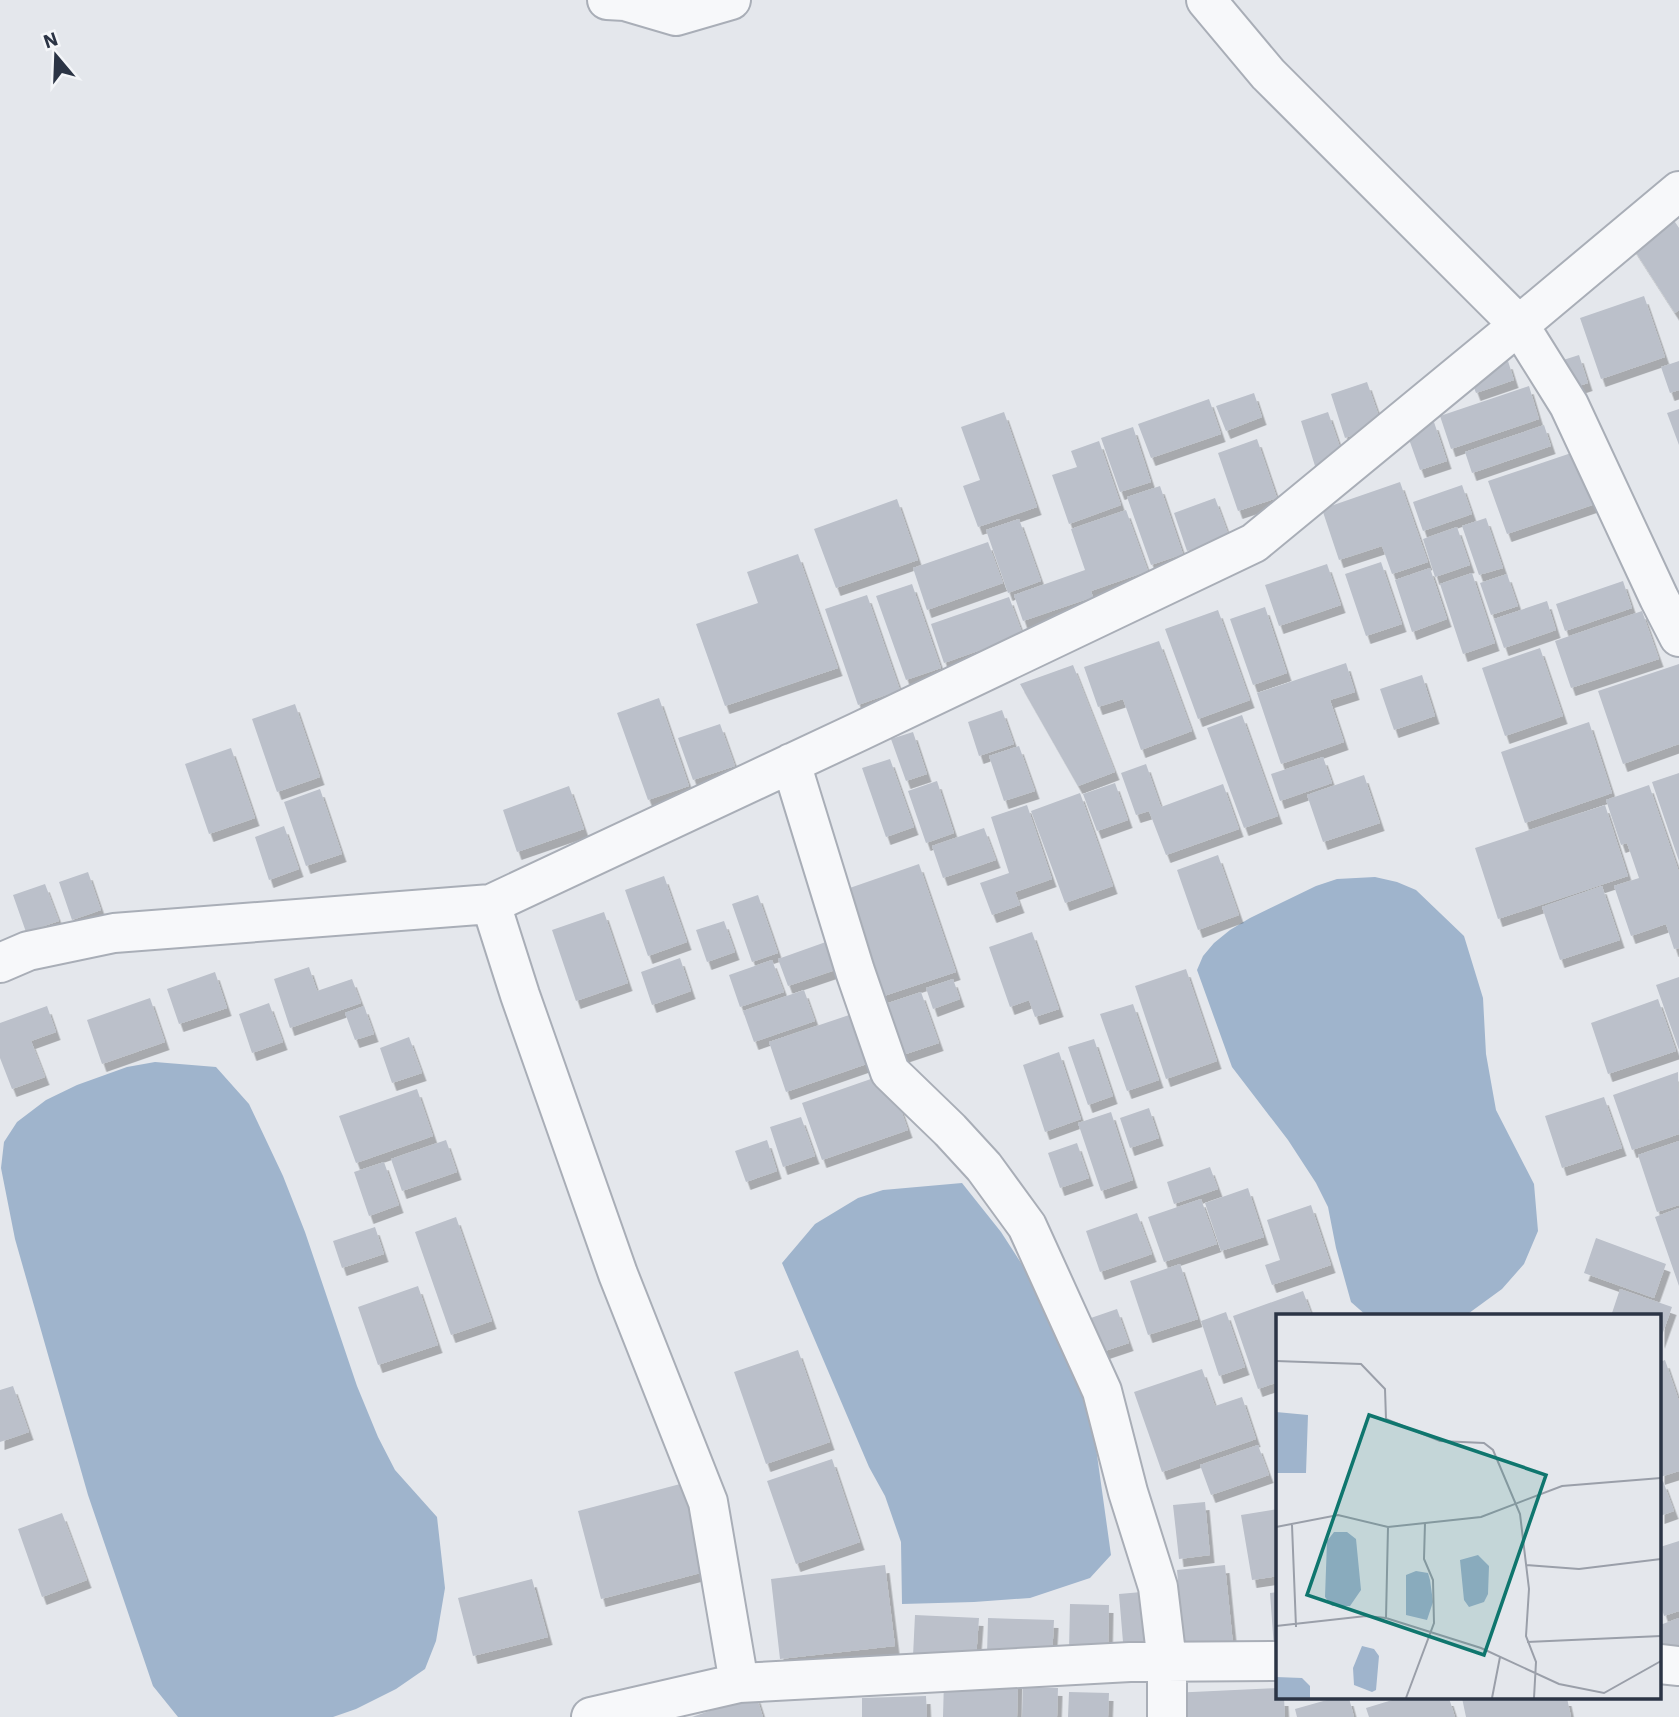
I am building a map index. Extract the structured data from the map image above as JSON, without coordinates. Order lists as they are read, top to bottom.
{
  "north": "top"
}
